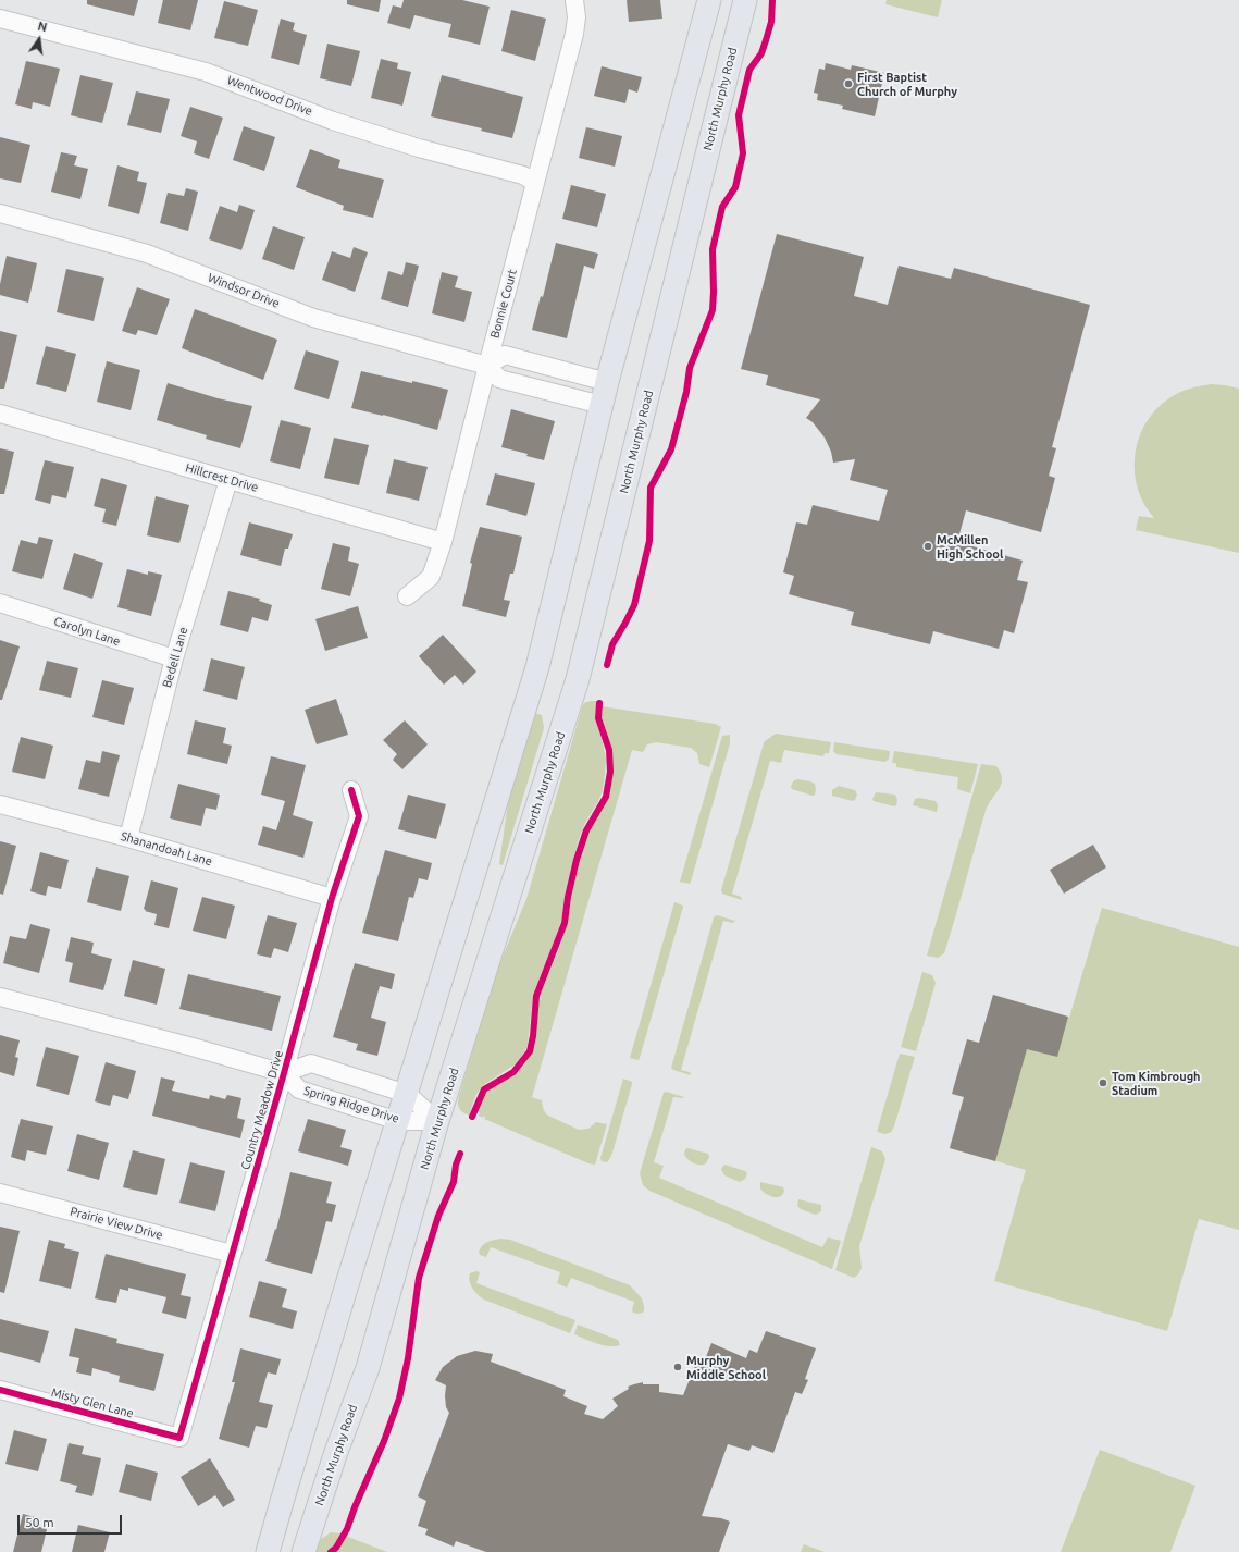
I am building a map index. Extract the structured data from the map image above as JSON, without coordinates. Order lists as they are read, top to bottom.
{
  "streets": {
    "main road": ["North Murphy Road"],
    "street": [
      "Wentwood Drive",
      "Windsor Drive",
      "Bonnie Court",
      "Hillcrest Drive",
      "Carolyn Lane",
      "Bedell Lane",
      "Shanandoah Lane",
      "Spring Ridge Drive",
      "Country Meadow Drive",
      "Prairie View Drive",
      "Misty Glen Lane"
    ]
  },
  "crossings": [
    ["Wentwood Drive", "Bonnie Court"],
    ["North Murphy Road", "Spring Ridge Drive"],
    ["Windsor Drive", "Bonnie Court"],
    ["Bonnie Court", "Hillcrest Drive"],
    ["Hillcrest Drive", "Bedell Lane"],
    ["Carolyn Lane", "Bedell Lane"],
    ["Bedell Lane", "Shanandoah Lane"],
    ["Shanandoah Lane", "Country Meadow Drive"],
    ["Spring Ridge Drive", "Country Meadow Drive"],
    ["Country Meadow Drive", "Prairie View Drive"],
    ["Country Meadow Drive", "Misty Glen Lane"]
  ],
  "places": [
    "First Baptist Church of Murphy",
    "McMillen High School",
    "Tom Kimbrough Stadium",
    "Murphy Middle School"
  ],
  "scale_bar": "50 m",
  "north": "top"
}
